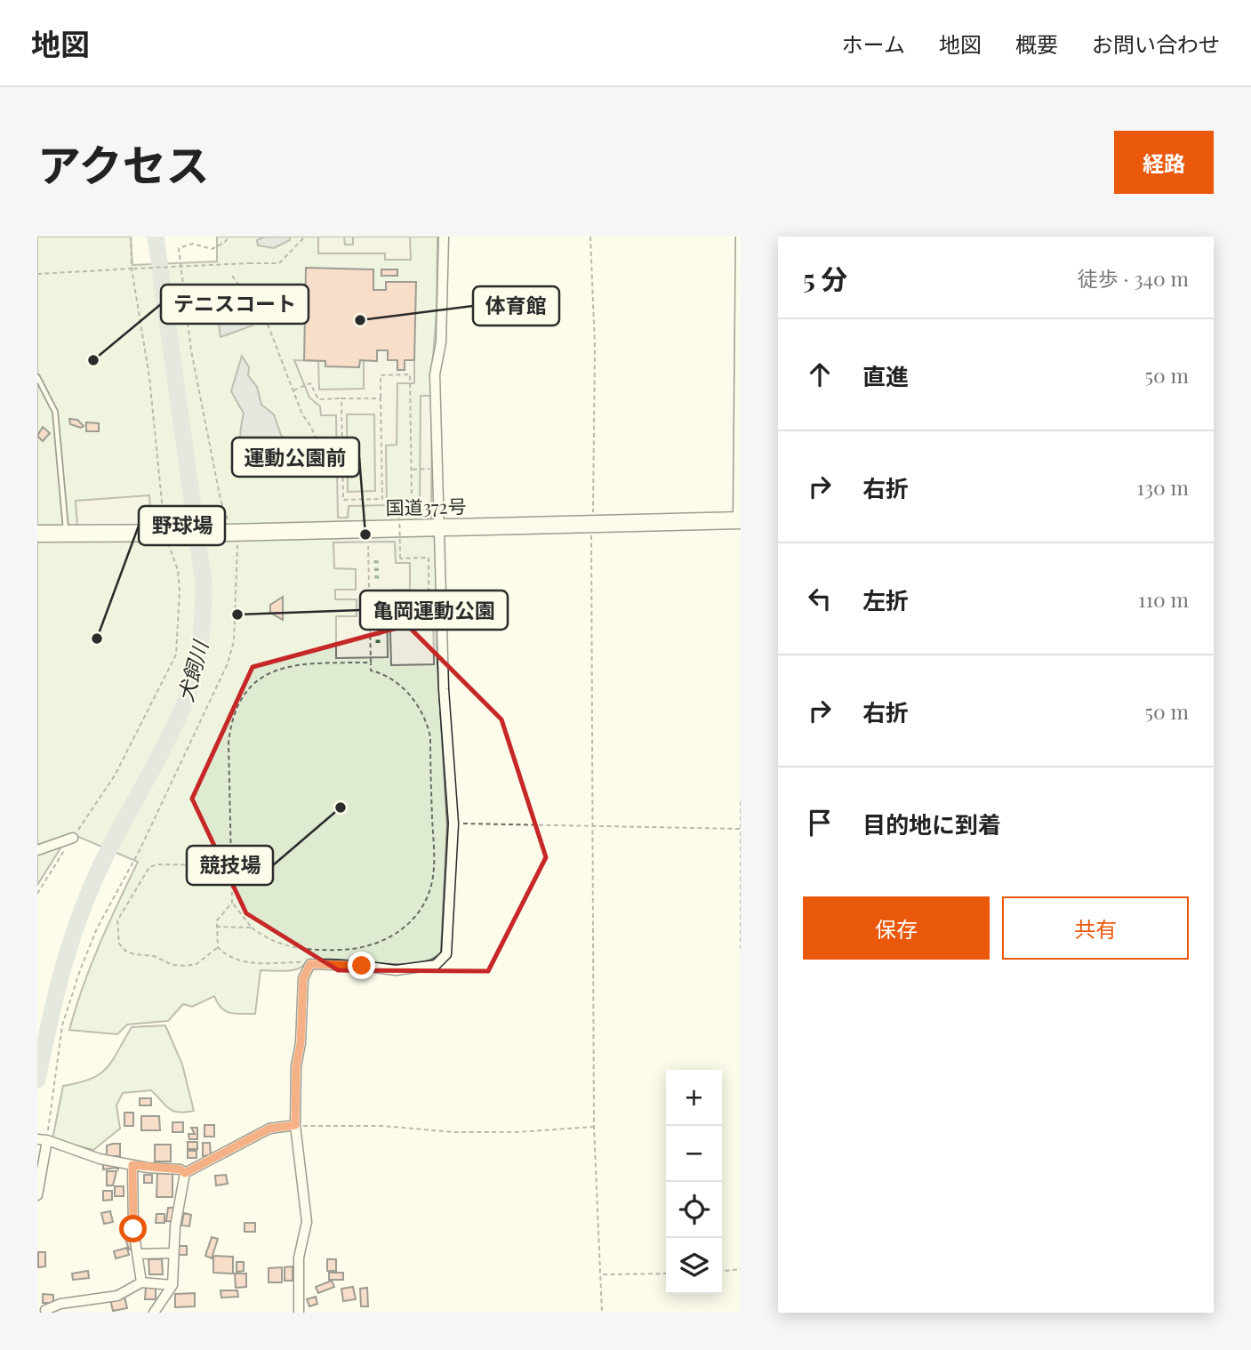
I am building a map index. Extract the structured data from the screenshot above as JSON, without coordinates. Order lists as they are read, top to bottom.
{
  "streets": {
    "highway": ["国道372号"]
  },
  "water": ["犬飼川"],
  "places": [
    "体育館",
    "テニスコート",
    "運動公園前",
    "亀岡運動公園",
    "野球場",
    "競技場"
  ],
  "page": {
    "header": "地図",
    "nav": [
      "ホーム",
      "地図",
      "概要",
      "お問い合わせ"
    ],
    "title": "アクセス",
    "buttons": [
      "経路",
      ["保存", "共有"]
    ],
    "heading": ["5 分", "徒歩 · 340 m"],
    "list": [
      ["直進", "50 m"],
      ["右折", "130 m"],
      ["左折", "110 m"],
      ["右折", "50 m"],
      "目的地に到着"
    ],
    "map_buttons": ["+", "−"]
  }
}
